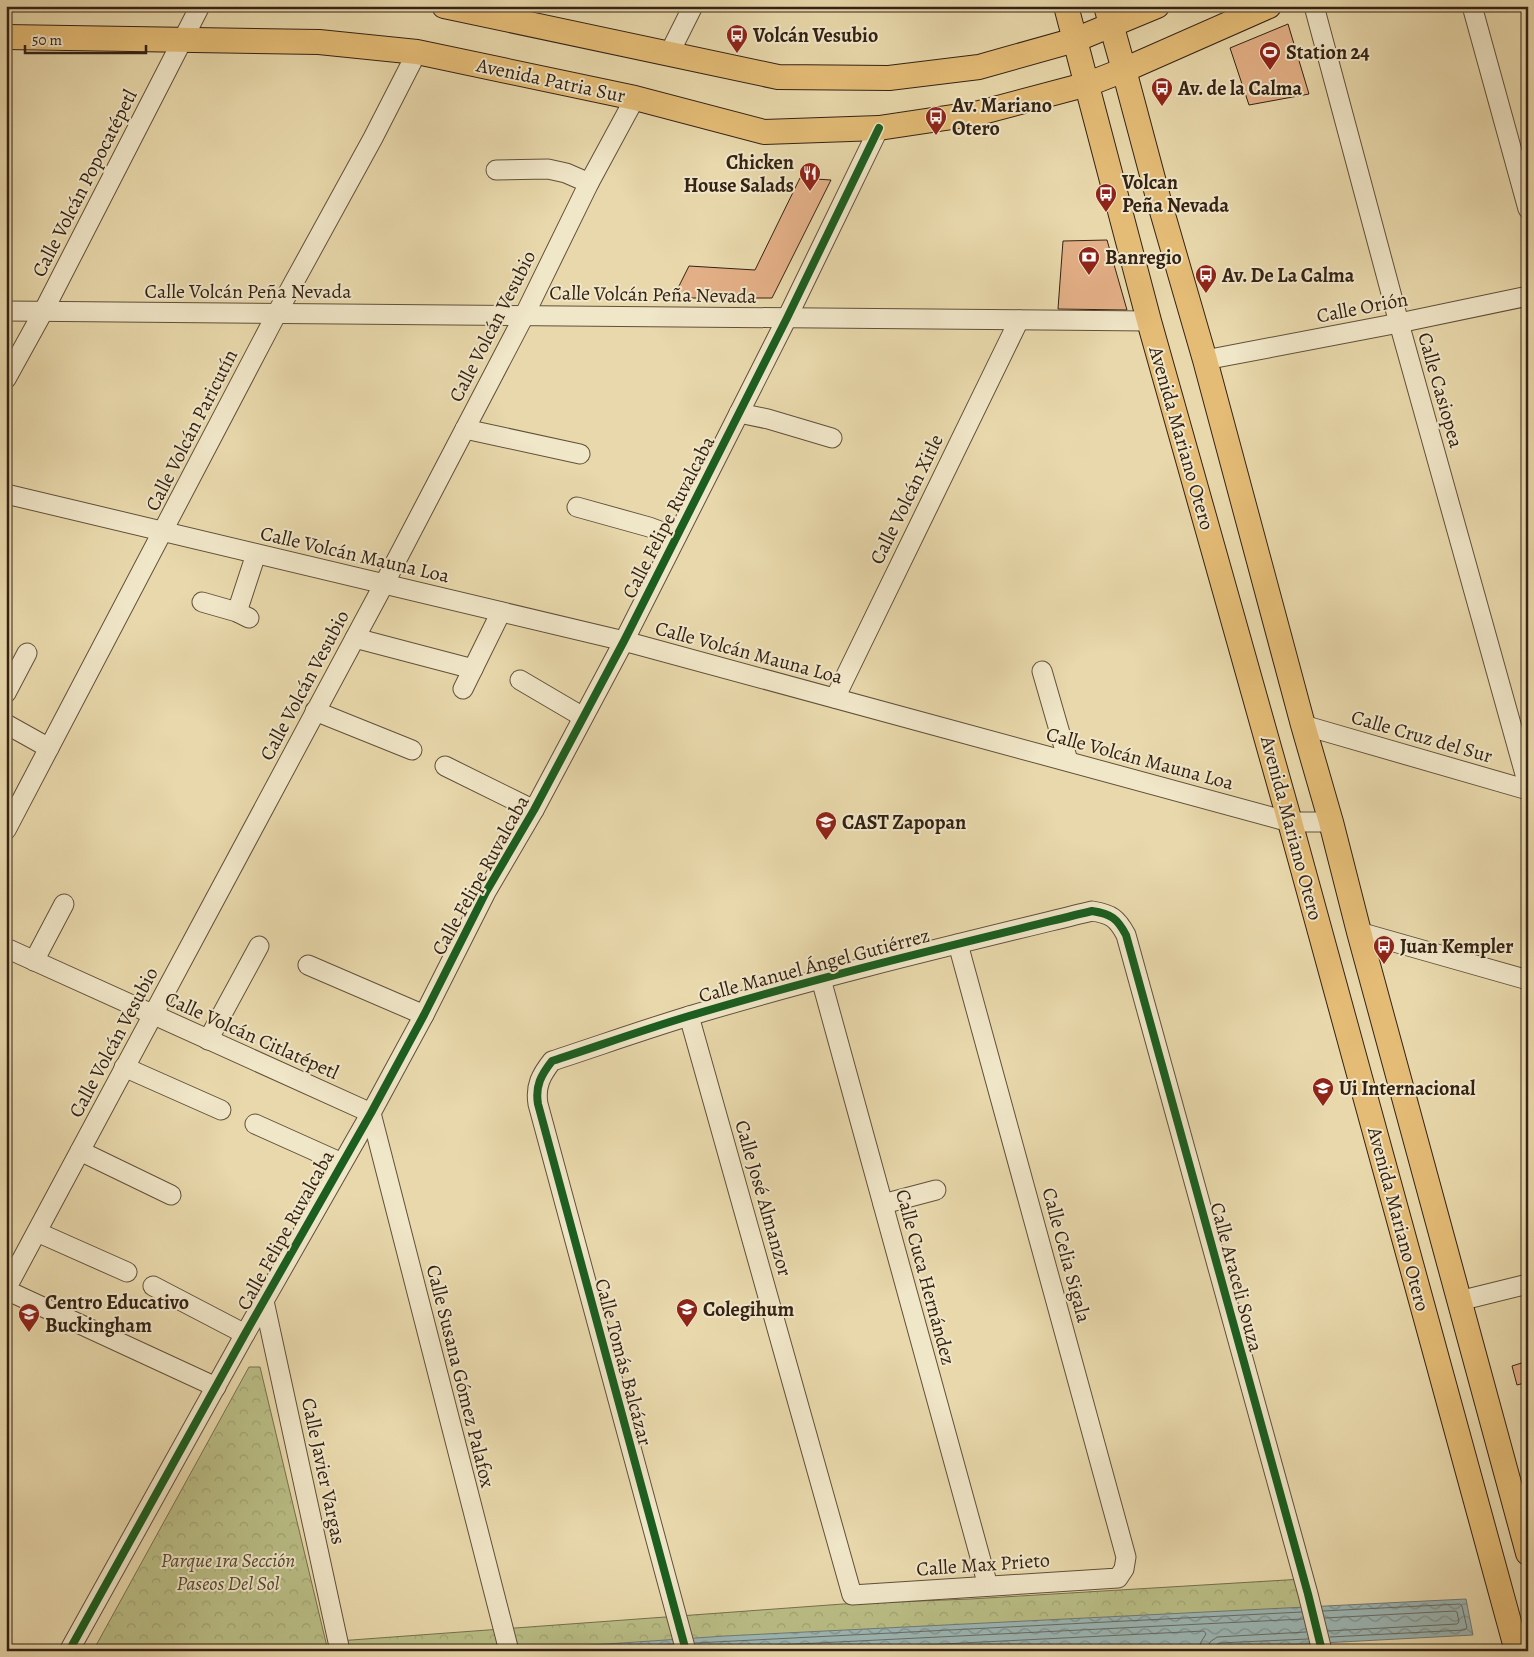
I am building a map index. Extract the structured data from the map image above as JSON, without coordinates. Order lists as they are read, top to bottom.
{
  "streets": {
    "main road": ["Avenida Patria Sur", "Avenida Mariano Otero"],
    "street": [
      "Calle Volcán Popocatépetl",
      "Calle Volcán Peña Nevada",
      "Calle Orión",
      "Calle Volcán Vesubio",
      "Calle Casiopea",
      "Calle Volcán Paricutín",
      "Calle Volcán Xitle",
      "Calle Felipe Ruvalcaba",
      "Calle Volcán Mauna Loa",
      "Calle Cruz del Sur",
      "Calle Manuel Ángel Gutiérrez",
      "Calle Volcán Citlatépetl",
      "Calle José Almanzor",
      "Calle Celia Sigala",
      "Calle Cuca Hernández",
      "Calle Araceli Souza",
      "Calle Tomás Balcázar",
      "Calle Susana Gómez Palafox",
      "Calle Javier Vargas",
      "Calle Max Prieto"
    ]
  },
  "crossings": [
    ["Avenida Patria Sur", "Calle Volcán Popocatépetl"],
    ["Avenida Patria Sur", "Calle Volcán Vesubio"],
    ["Avenida Patria Sur", "Calle Volcán Paricutín"],
    ["Avenida Patria Sur", "Avenida Mariano Otero"],
    ["Avenida Patria Sur", "Calle Felipe Ruvalcaba"],
    ["Calle Volcán Popocatépetl", "Calle Volcán Peña Nevada"],
    ["Calle Volcán Peña Nevada", "Calle Volcán Vesubio"],
    ["Calle Volcán Peña Nevada", "Calle Volcán Paricutín"],
    ["Calle Volcán Peña Nevada", "Avenida Mariano Otero"],
    ["Calle Volcán Peña Nevada", "Calle Volcán Xitle"],
    ["Calle Volcán Peña Nevada", "Calle Felipe Ruvalcaba"],
    ["Calle Orión", "Calle Casiopea"],
    ["Calle Orión", "Avenida Mariano Otero"],
    ["Calle Volcán Vesubio", "Calle Volcán Mauna Loa"],
    ["Calle Volcán Vesubio", "Calle Volcán Citlatépetl"],
    ["Calle Volcán Paricutín", "Calle Volcán Mauna Loa"],
    ["Avenida Mariano Otero", "Calle Volcán Mauna Loa"],
    ["Avenida Mariano Otero", "Calle Cruz del Sur"],
    ["Calle Volcán Xitle", "Calle Volcán Mauna Loa"],
    ["Calle Felipe Ruvalcaba", "Calle Volcán Mauna Loa"],
    ["Calle Felipe Ruvalcaba", "Calle Volcán Citlatépetl"],
    ["Calle Felipe Ruvalcaba", "Calle Susana Gómez Palafox"],
    ["Calle Felipe Ruvalcaba", "Calle Javier Vargas"],
    ["Calle Manuel Ángel Gutiérrez", "Calle José Almanzor"],
    ["Calle Manuel Ángel Gutiérrez", "Calle Celia Sigala"],
    ["Calle Manuel Ángel Gutiérrez", "Calle Cuca Hernández"],
    ["Calle Manuel Ángel Gutiérrez", "Calle Araceli Souza"],
    ["Calle Manuel Ángel Gutiérrez", "Calle Tomás Balcázar"],
    ["Calle Volcán Citlatépetl", "Calle Susana Gómez Palafox"],
    ["Calle José Almanzor", "Calle Max Prieto"],
    ["Calle Celia Sigala", "Calle Max Prieto"],
    ["Calle Cuca Hernández", "Calle Max Prieto"]
  ],
  "parks": ["Parque 1ra Sección Paseos Del Sol"],
  "places": {
    "bus stop": [
      "Volcán Vesubio",
      "Av. de la Calma",
      "Av. Mariano Otero",
      "Volcan Peña Nevada",
      "Av. De La Calma",
      "Juan Kempler"
    ],
    "sports": ["Station 24"],
    "restaurant": ["Chicken House Salads"],
    "bank": ["Banregio"],
    "school or university": [
      "CAST Zapopan",
      "Ui Internacional",
      "Colegihum",
      "Centro Educativo Buckingham"
    ]
  },
  "scale_bar": "50 m"
}
